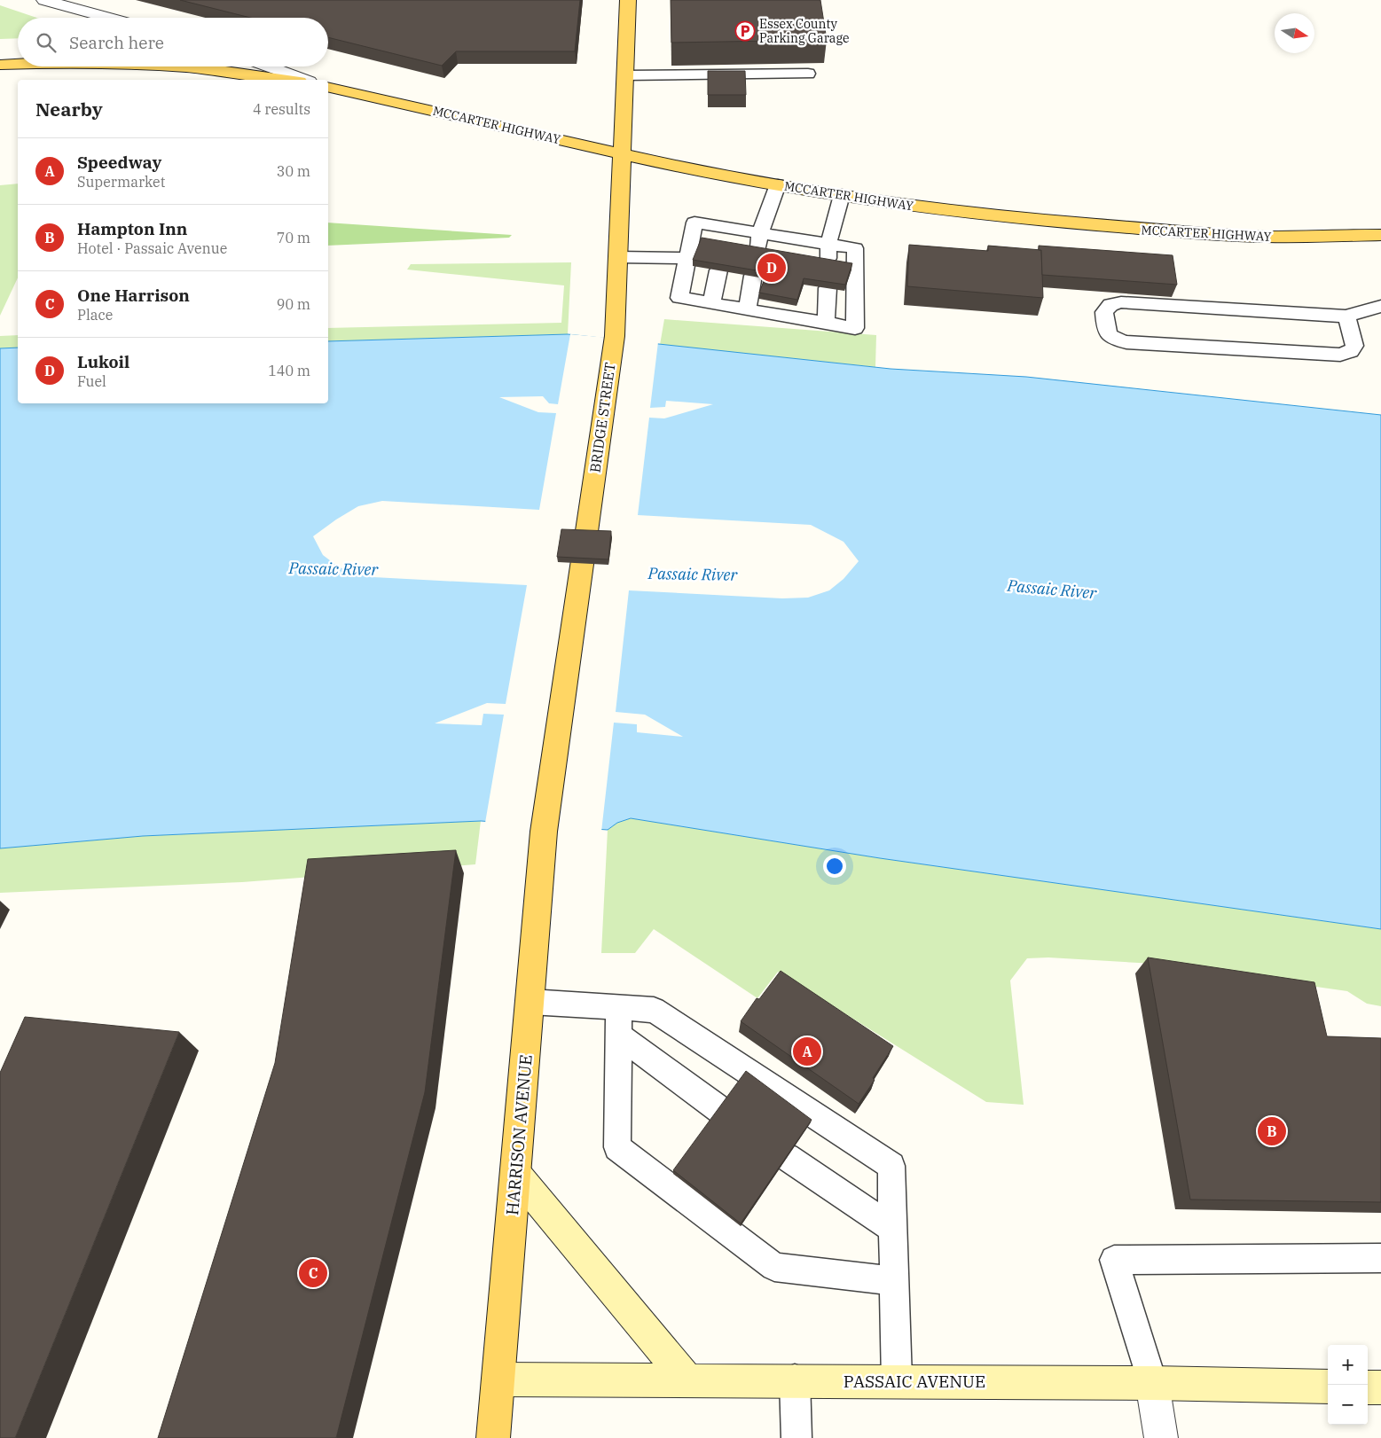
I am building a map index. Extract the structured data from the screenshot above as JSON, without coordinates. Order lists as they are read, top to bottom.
{
  "streets": {
    "main road": [
      "MCCARTER HIGHWAY",
      "BRIDGE STREET",
      "HARRISON AVENUE",
      "PASSAIC AVENUE"
    ]
  },
  "crossings": [
    ["MCCARTER HIGHWAY", "BRIDGE STREET"],
    ["BRIDGE STREET", "HARRISON AVENUE"],
    ["HARRISON AVENUE", "PASSAIC AVENUE"]
  ],
  "water": ["Passaic River"],
  "places": {
    "parking": ["Essex County Parking Garage"]
  },
  "north": "right",
  "page": {
    "search": "Search here",
    "heading": ["Nearby", "4 results"],
    "list": [
      {
        "mark": "A",
        "name": "Speedway",
        "note": "Supermarket",
        "value": "30 m"
      },
      {
        "mark": "B",
        "name": "Hampton Inn",
        "note": "Hotel · Passaic Avenue",
        "value": "70 m"
      },
      {
        "mark": "C",
        "name": "One Harrison",
        "note": "Place",
        "value": "90 m"
      },
      {
        "mark": "D",
        "name": "Lukoil",
        "note": "Fuel",
        "value": "140 m"
      }
    ],
    "pins": [
      "D",
      "A",
      "B",
      "C"
    ],
    "map_buttons": ["+", "−"]
  }
}
